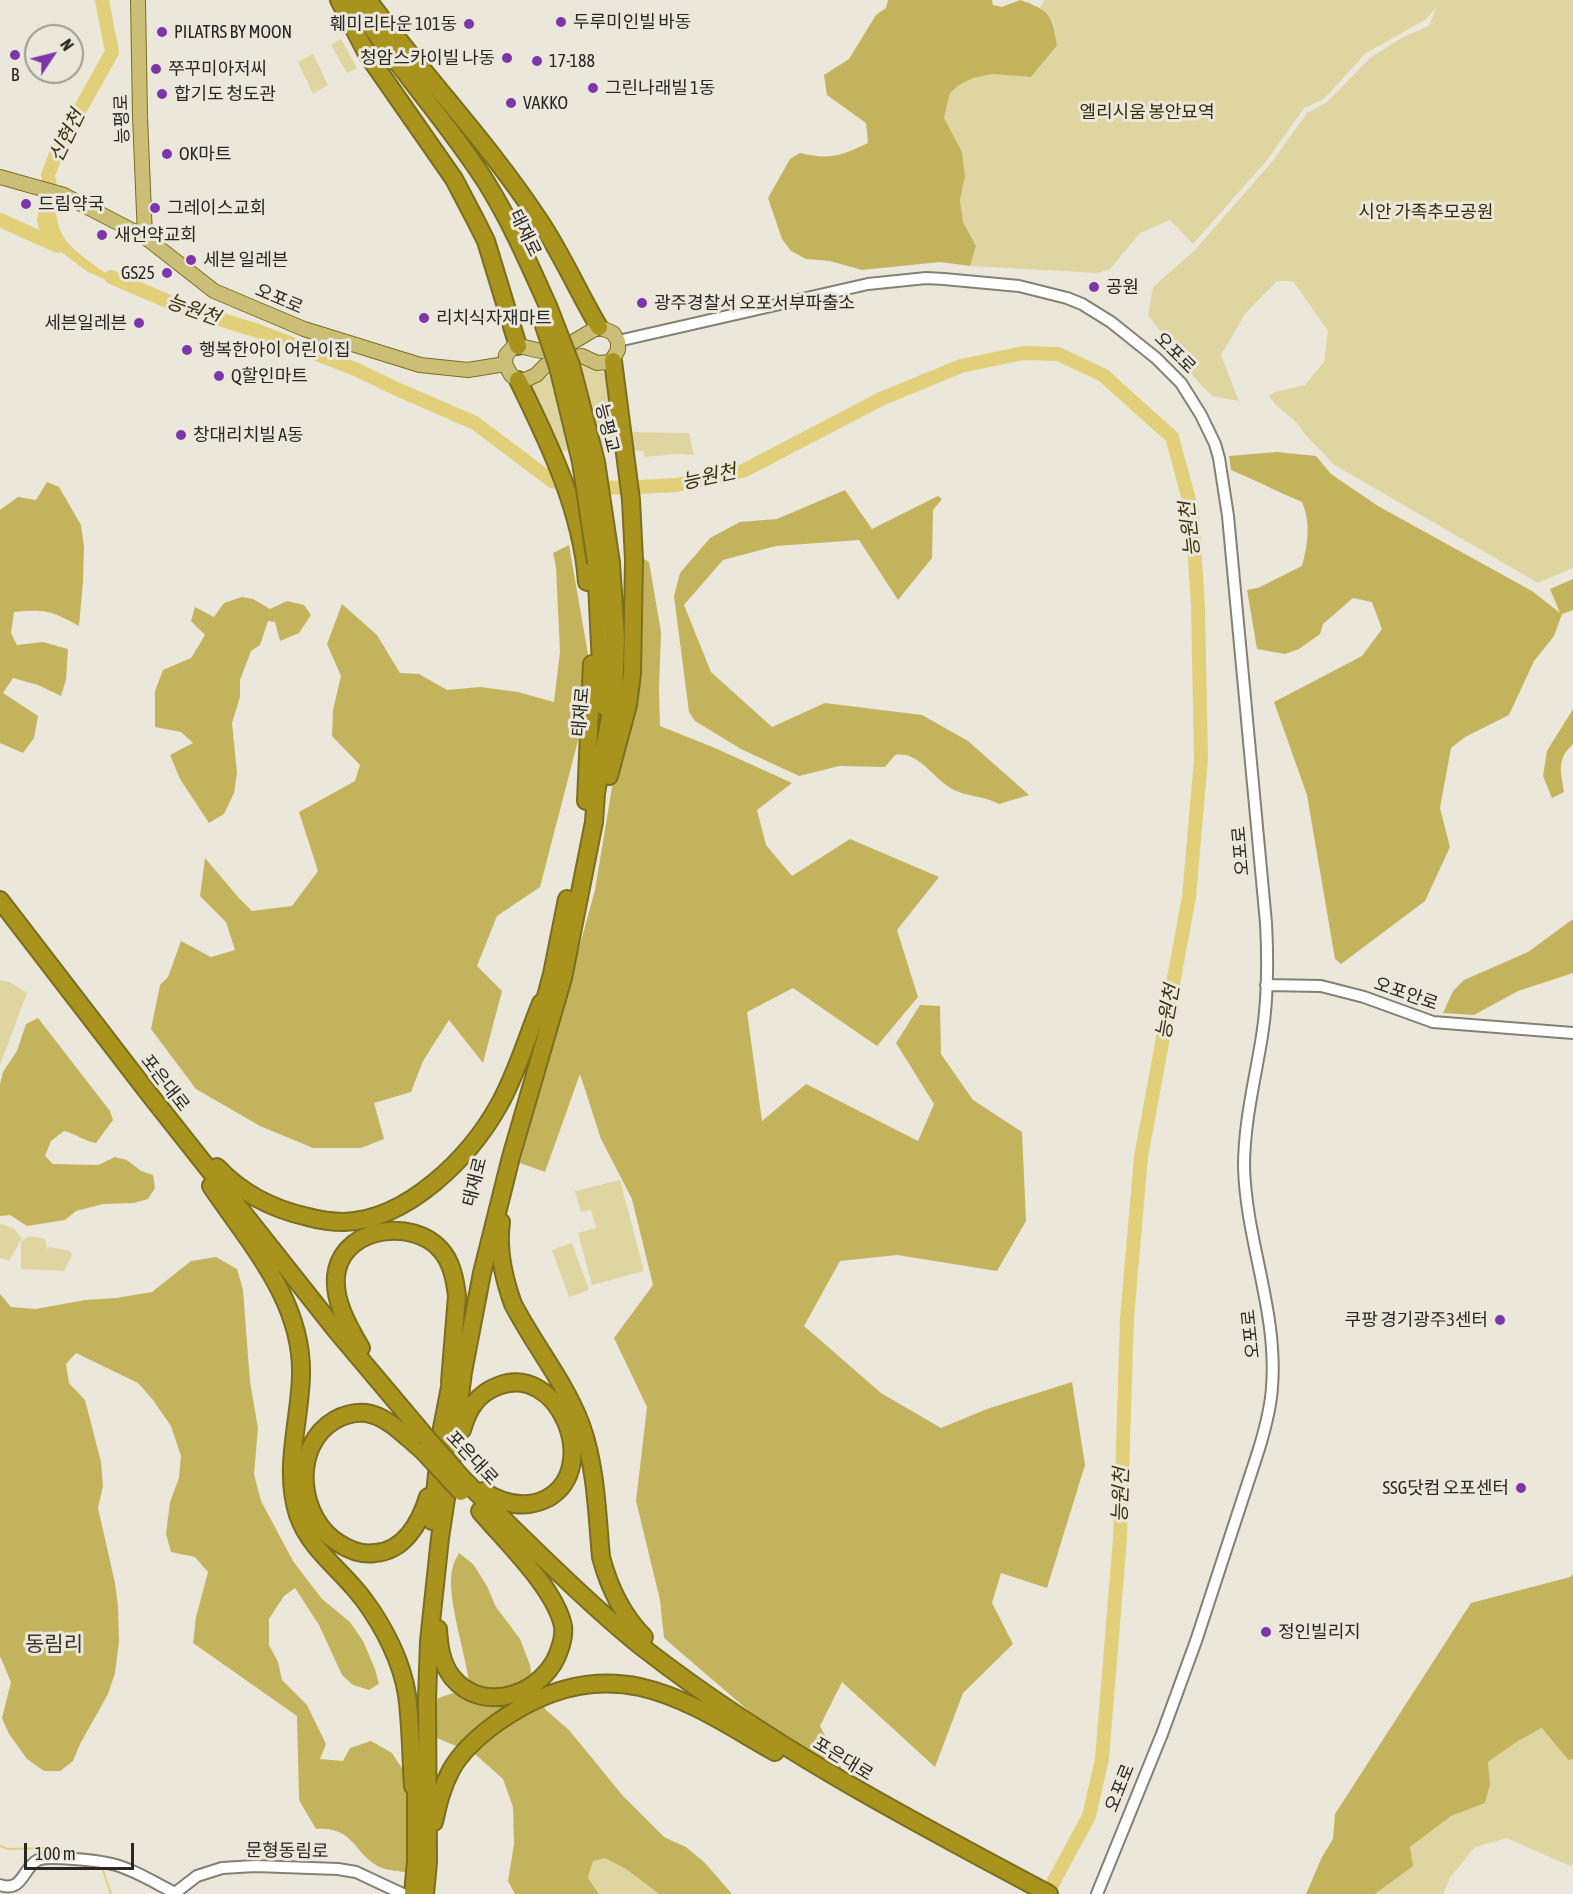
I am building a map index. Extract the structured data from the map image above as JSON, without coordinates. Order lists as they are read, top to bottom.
{
  "streets": {
    "highway": ["태재로", "능평교", "포은대로"],
    "main road": ["능평로", "오포로"],
    "street": ["오포안로", "문형동림로"]
  },
  "crossings": [
    ["능평로", "오포로"],
    ["태재로", "능평교"],
    ["오포로", "오포안로"]
  ],
  "districts": ["동림리"],
  "water": ["신현천", "능원천"],
  "parks": ["엘리시움 봉안묘역", "시안 가족추모공원"],
  "places": [
    "두루미인빌 바동",
    "훼미리타운 101동",
    "PILATRS BY MOON",
    "B",
    "청암스카이빌 나동",
    "17-188",
    "쭈꾸미아저씨",
    "그린나래빌 1동",
    "합기도 청도관",
    "VAKKO",
    "OK마트",
    "드림약국",
    "그레이스교회",
    "새언약교회",
    "세븐 일레븐",
    "GS25",
    "공원",
    "광주경찰서 오포서부파출소",
    "리치식자재마트",
    "세븐일레븐",
    "행복한아이 어린이집",
    "Q할인마트",
    "창대리치빌 A동",
    "쿠팡 경기광주3센터",
    "SSG닷컴 오포센터",
    "정인빌리지"
  ],
  "scale_bar": "100 m",
  "north": "top right"
}
